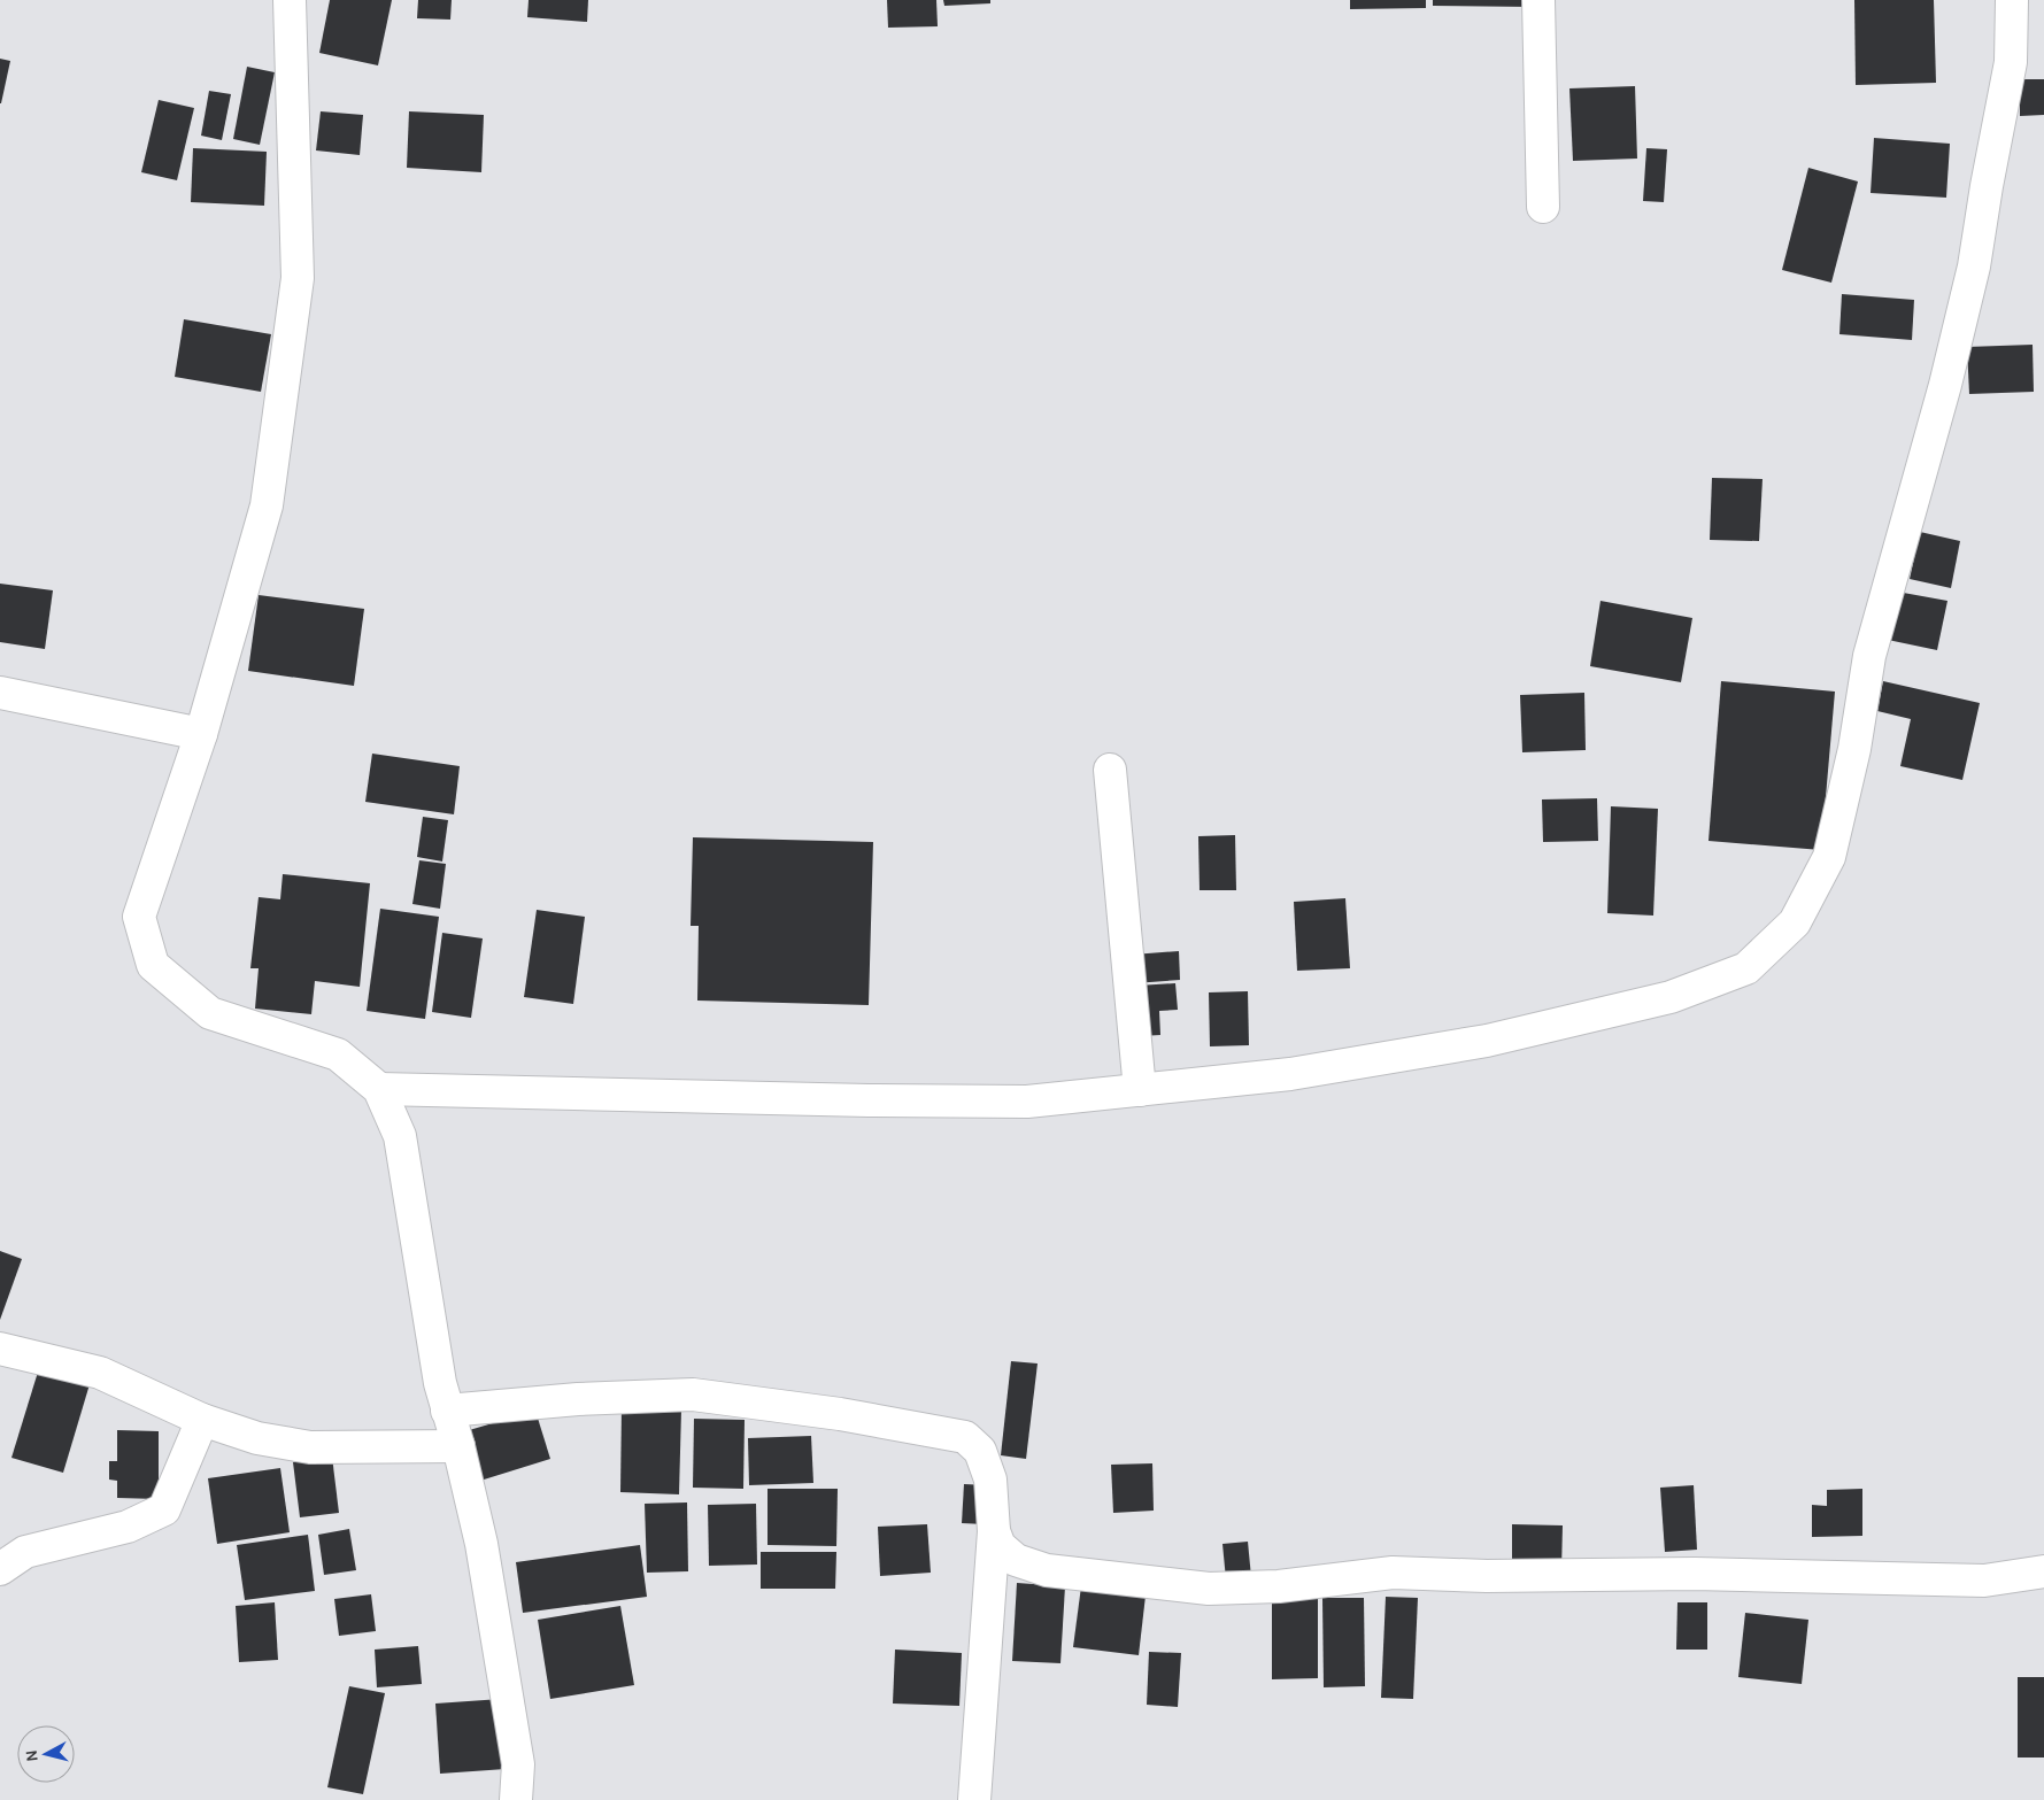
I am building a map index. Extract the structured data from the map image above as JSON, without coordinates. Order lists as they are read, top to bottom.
{
  "north": "left"
}
